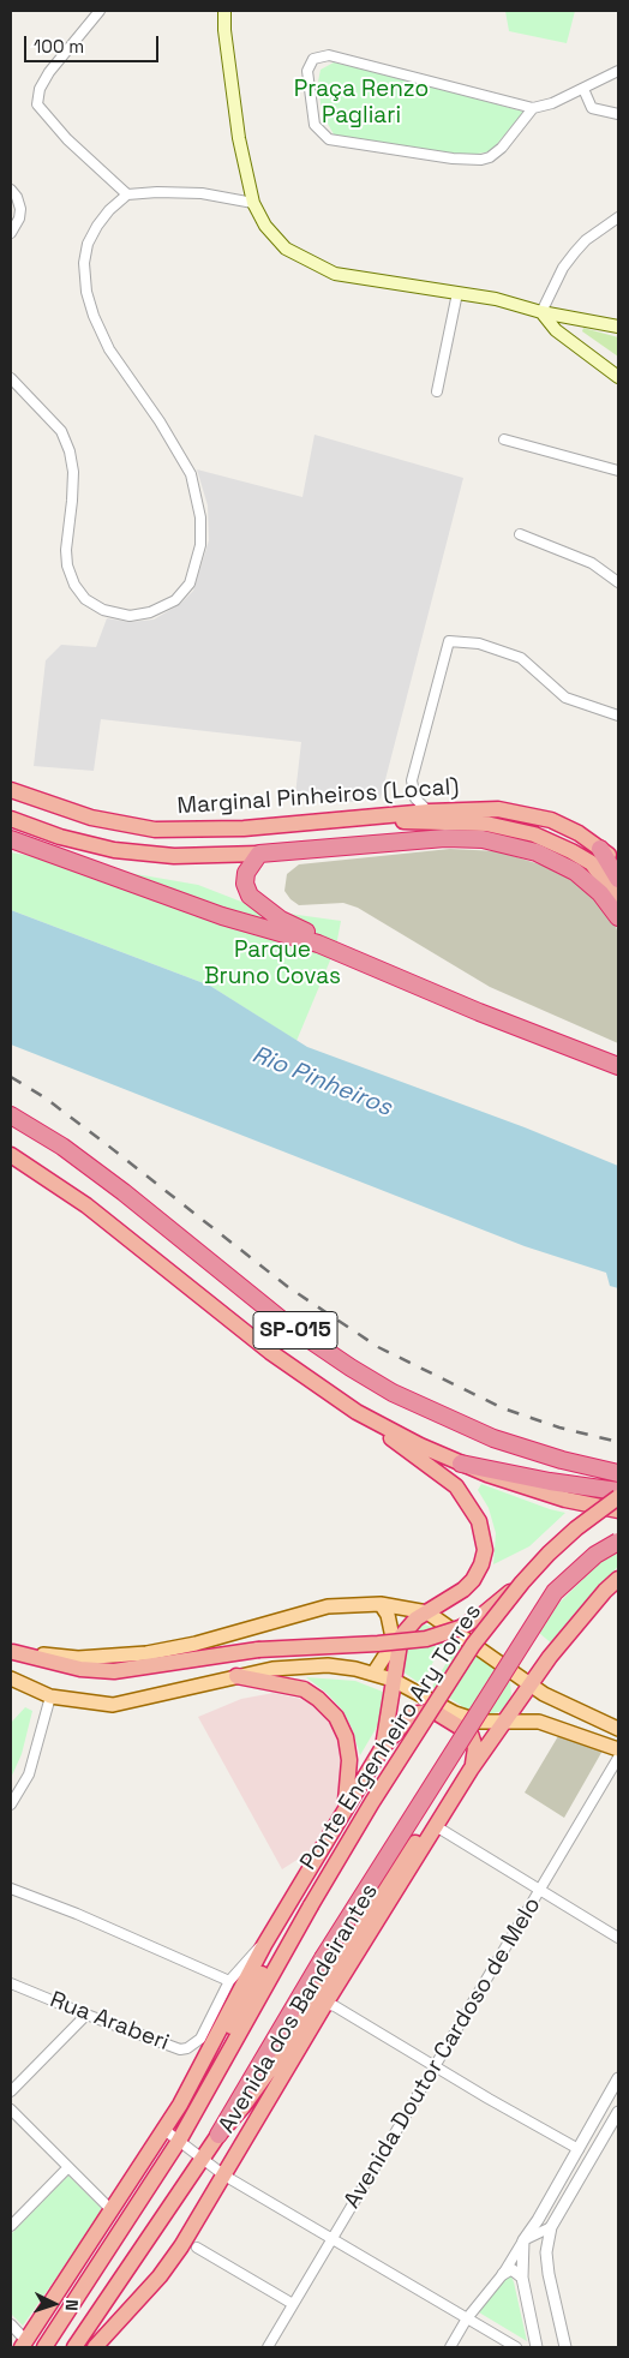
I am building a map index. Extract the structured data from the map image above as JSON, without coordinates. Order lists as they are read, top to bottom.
{
  "streets": {
    "highway": [
      "Marginal Pinheiros (Local)",
      "SP-015",
      "Ponte Engenheiro Ary Torres",
      "Avenida dos Bandeirantes"
    ],
    "street": ["Rua Araberi", "Avenida Doutor Cardoso de Melo"]
  },
  "crossings": [
    ["Ponte Engenheiro Ary Torres", "Avenida dos Bandeirantes"]
  ],
  "water": ["Rio Pinheiros"],
  "parks": ["Praça Renzo Pagliari", "Parque Bruno Covas"],
  "scale_bar": "100 m",
  "north": "right"
}
